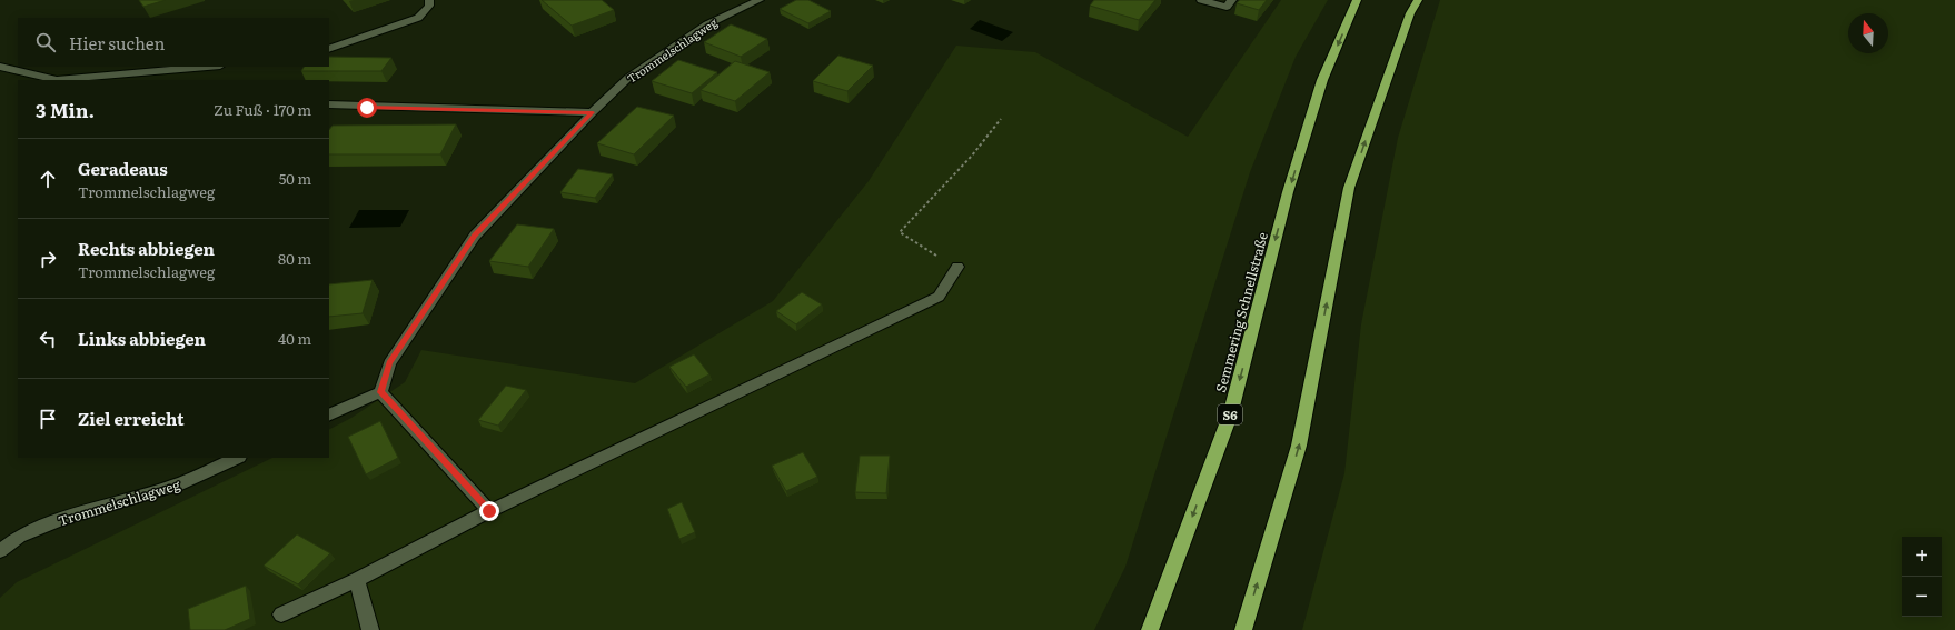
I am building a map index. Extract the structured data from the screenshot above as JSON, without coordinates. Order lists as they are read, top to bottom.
{
  "streets": {
    "highway": ["Semmering Schnellstraße", "S6"],
    "street": ["Trommelschlagweg"]
  },
  "north": "top",
  "page": {
    "search": "Hier suchen",
    "heading": ["3 Min.", "Zu Fuß · 170 m"],
    "list": [
      ["Geradeaus", "Trommelschlagweg", "50 m"],
      ["Rechts abbiegen", "Trommelschlagweg", "80 m"],
      ["Links abbiegen", "40 m"],
      "Ziel erreicht"
    ],
    "map_buttons": ["+", "−"]
  }
}
